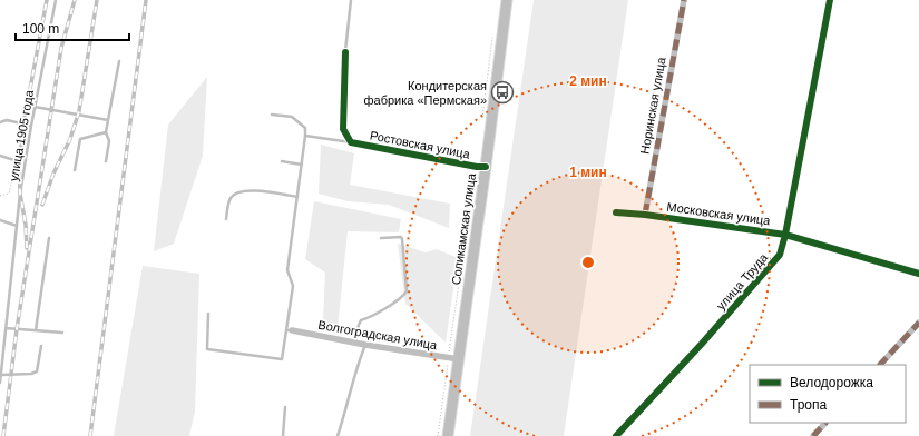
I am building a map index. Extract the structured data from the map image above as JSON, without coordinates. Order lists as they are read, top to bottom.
{
  "streets": {
    "main road": ["Соликамская улица"],
    "street": [
      "Норинская улица",
      "Ростовская улица",
      "Московская улица",
      "улица Труда",
      "Волгоградская улица"
    ],
    "lane": ["улица 1905 года"]
  },
  "crossings": [
    ["Норинская улица", "Московская улица"],
    ["Ростовская улица", "Соликамская улица"],
    ["Московская улица", "улица Труда"],
    ["Соликамская улица", "Волгоградская улица"]
  ],
  "places": {
    "bus stop": ["Кондитерская фабрика «Пермская»"]
  },
  "legend": ["Велодорожка", "Тропа"],
  "scale_bar": "100 m",
  "rings": ["2 мин", "1 мин"]
}
